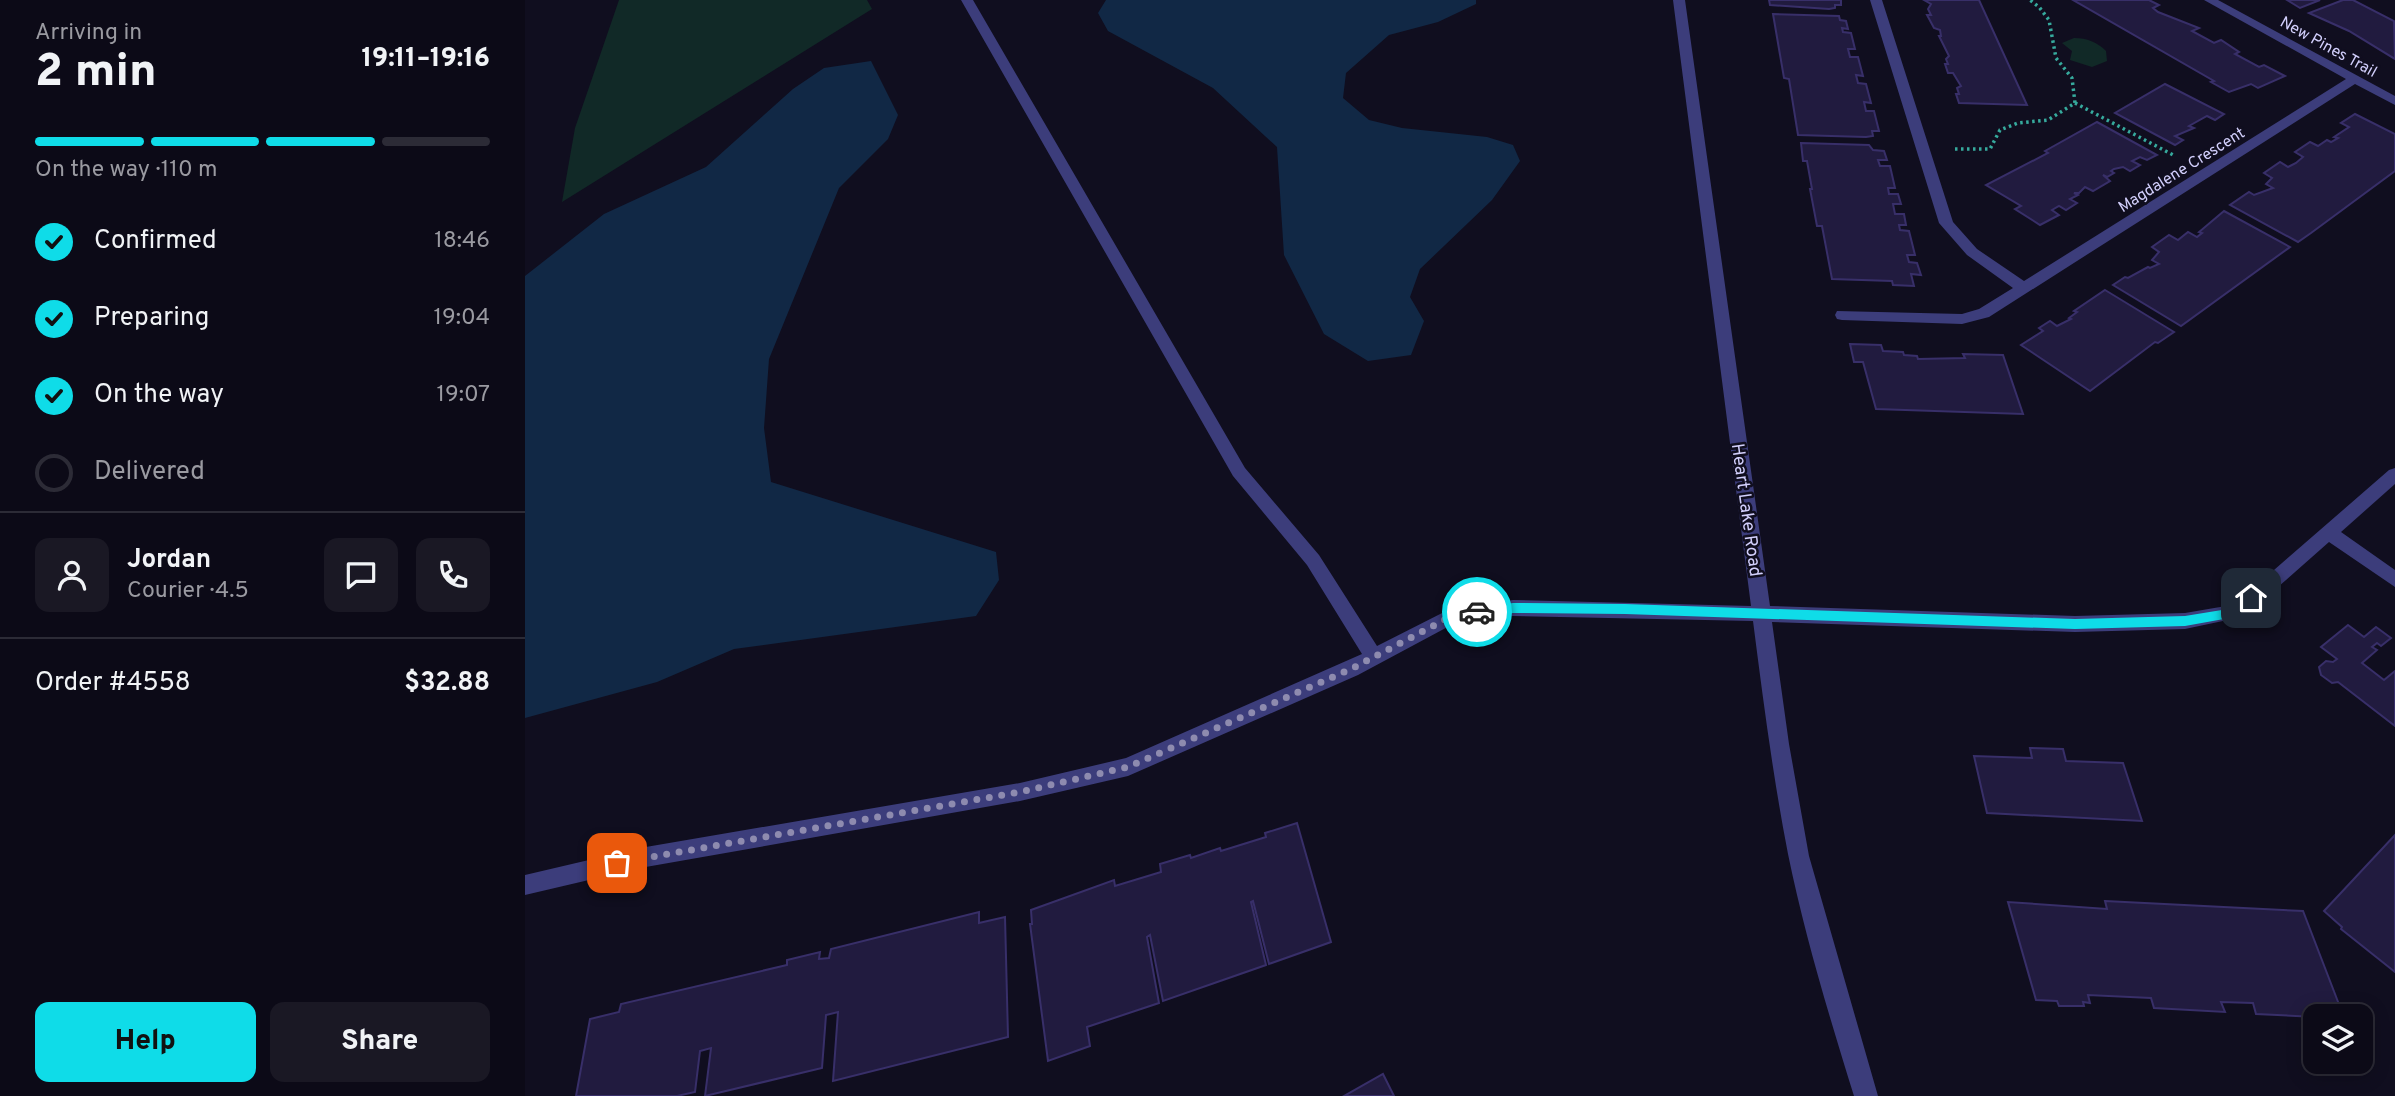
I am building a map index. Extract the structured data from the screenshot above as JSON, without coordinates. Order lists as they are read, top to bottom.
{
  "streets": {
    "street": ["New Pines Trail", "Magdalene Crescent", "Heart Lake Road"]
  },
  "crossings": [
    ["New Pines Trail", "Magdalene Crescent"]
  ],
  "page": {
    "heading": ["2 min", "Arriving in", "19:11–19:16"],
    "panel": [
      "Jordan",
      "Courier · 4.5",
      "Order #4558",
      "$32.88"
    ],
    "bar": "On the way · 110 m",
    "list": [
      ["Confirmed", "18:46"],
      ["Preparing", "19:04"],
      ["On the way", "19:07"],
      "Delivered"
    ],
    "buttons": ["Help", "Share"]
  }
}
